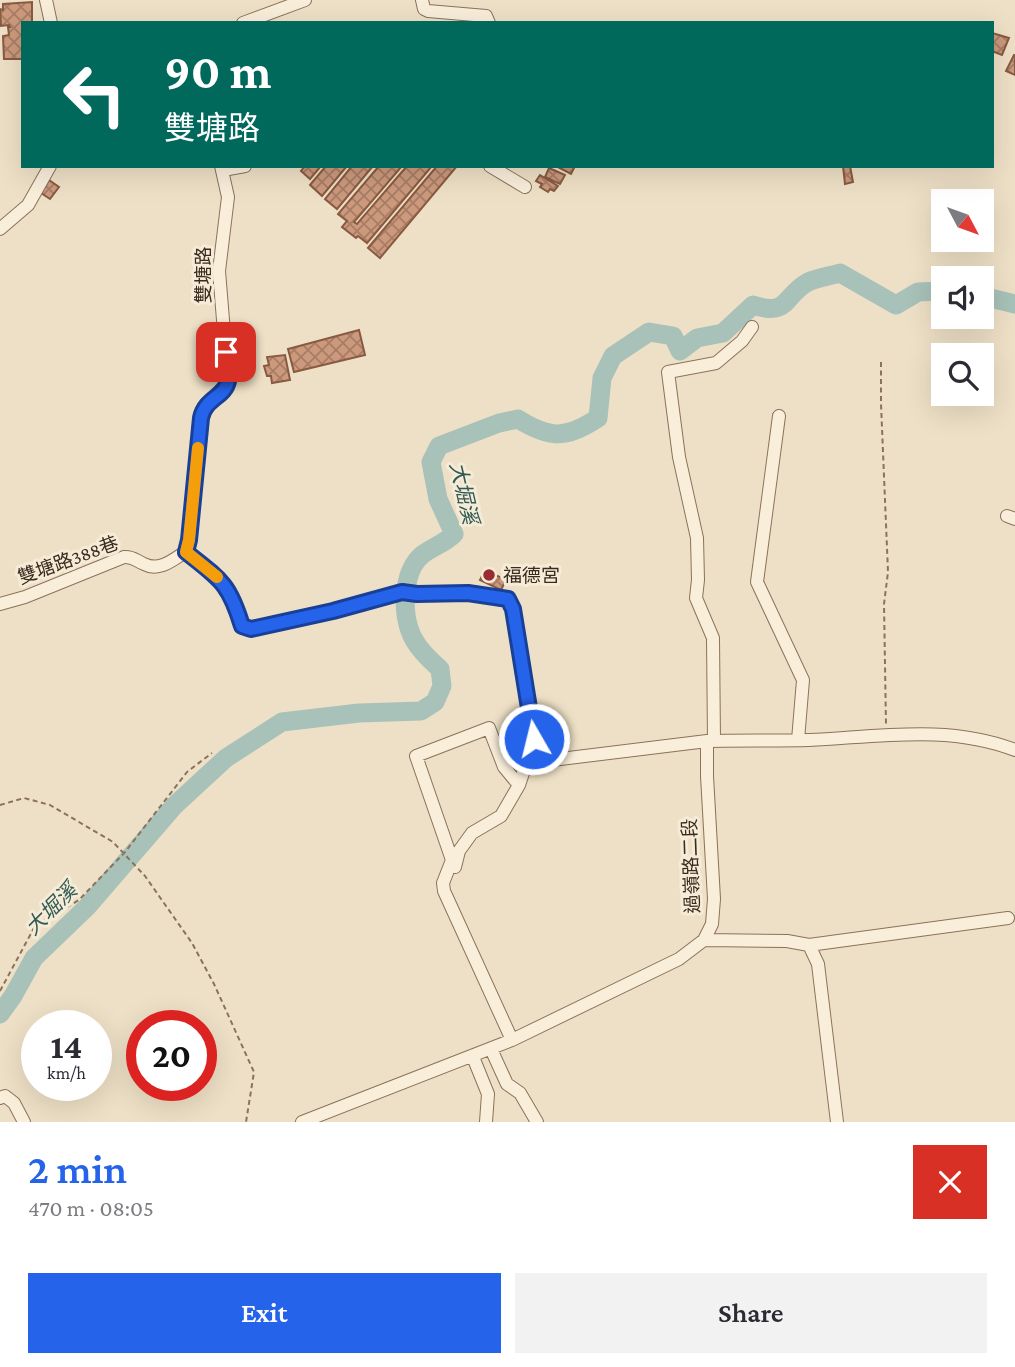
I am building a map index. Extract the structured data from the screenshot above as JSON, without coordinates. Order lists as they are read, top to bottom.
{
  "streets": {
    "street": ["雙塘路", "雙塘路388巷", "過嶺路二段"]
  },
  "crossings": [
    ["雙塘路", "雙塘路388巷"]
  ],
  "water": ["大堀溪"],
  "places": ["福德宮"],
  "north": "bottom right",
  "page": {
    "turn": ["90 m", "雙塘路"],
    "speed": "14 km/h",
    "limit": "20",
    "heading": ["2 min", "470 m · 08:05"],
    "buttons": ["Exit", "Share"]
  }
}
